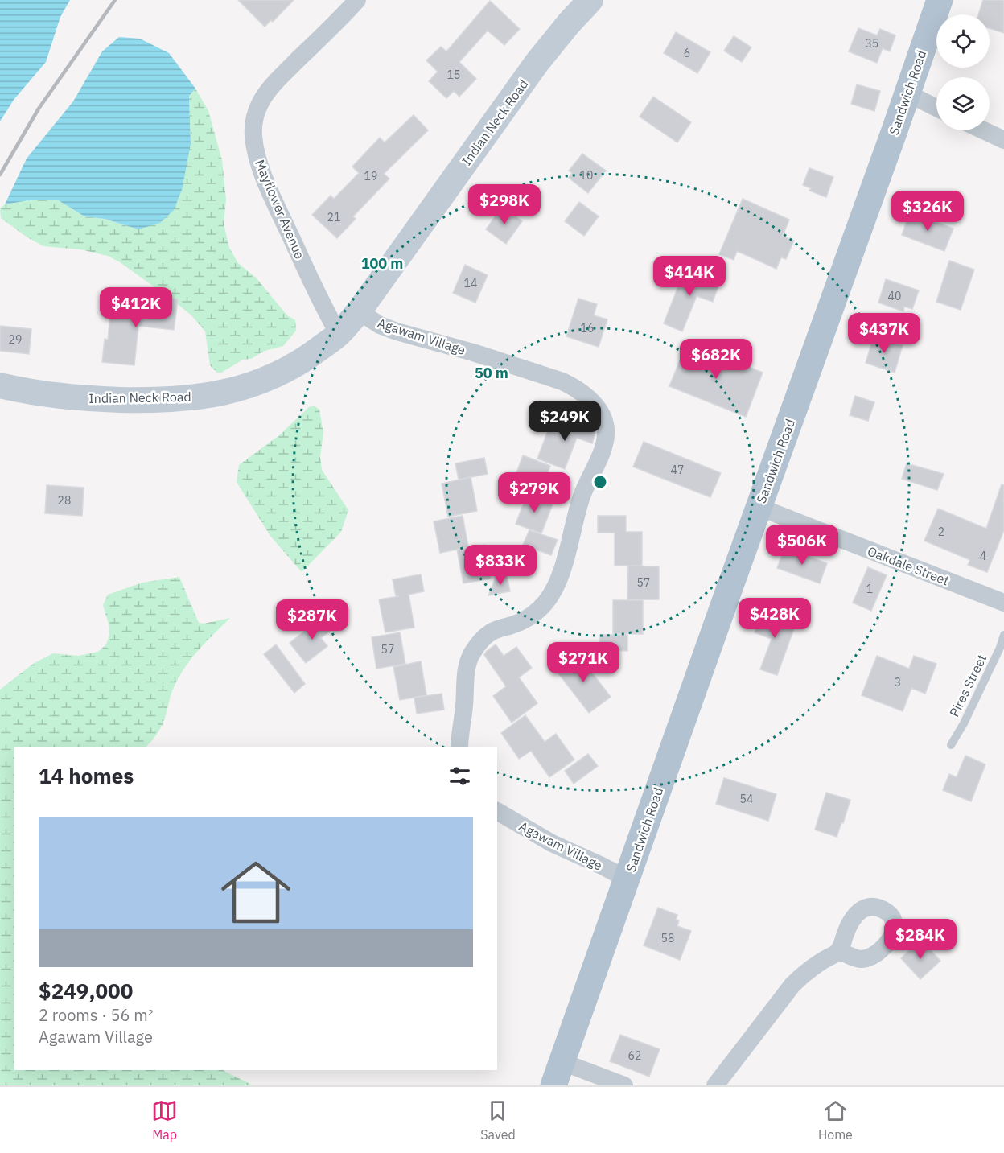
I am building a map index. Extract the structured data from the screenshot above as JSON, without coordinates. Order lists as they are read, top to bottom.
{
  "streets": {
    "main road": ["Sandwich Road"],
    "street": [
      "Indian Neck Road",
      "Mayflower Avenue",
      "Agawam Village",
      "Oakdale Street"
    ],
    "lane": ["Pires Street"]
  },
  "crossings": [
    ["Sandwich Road", "Agawam Village"],
    ["Sandwich Road", "Oakdale Street"],
    ["Indian Neck Road", "Mayflower Avenue"],
    ["Indian Neck Road", "Agawam Village"]
  ],
  "house_numbers": [
    "35",
    "6",
    "15",
    "10",
    "19",
    "21",
    "14",
    "40",
    "16",
    "29",
    "47",
    "28",
    "2",
    "4",
    "57",
    "1",
    "57",
    "3",
    "54",
    "58",
    "62"
  ],
  "page": {
    "price": [
      "$298K",
      "$326K",
      "$414K",
      "$412K",
      "$437K",
      "$682K",
      "$249K",
      "$279K",
      "$506K",
      "$833K",
      "$428K",
      "$287K",
      "$271K",
      "$284K"
    ],
    "heading": "14 homes",
    "list": [
      {
        "name": "$249,000",
        "note": "2 rooms · 56 m² · Agawam Village"
      }
    ],
    "tabs": ["Map", "Saved", "Home"]
  },
  "rings": ["100 m", "50 m"]
}
